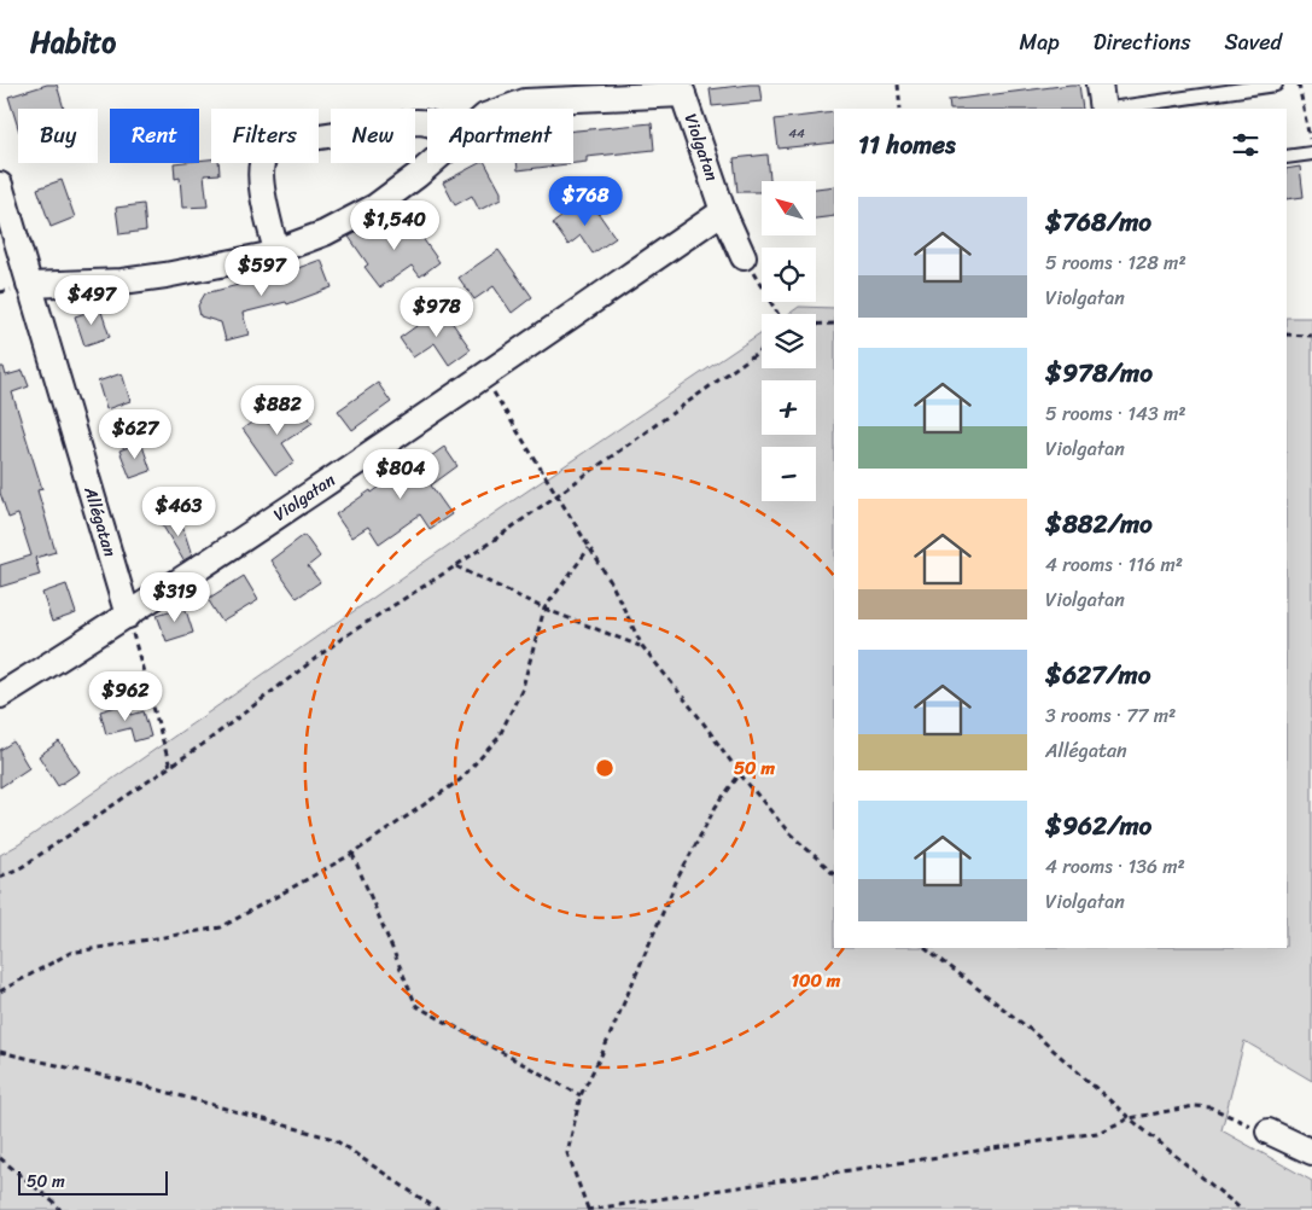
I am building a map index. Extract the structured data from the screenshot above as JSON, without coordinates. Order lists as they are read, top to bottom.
{
  "streets": {
    "street": ["Violgatan", "Allégatan"]
  },
  "crossings": [
    ["Violgatan", "Allégatan"]
  ],
  "house_numbers": ["44"],
  "scale_bar": "50 m",
  "north": "top left",
  "page": {
    "header": "Habito",
    "nav": ["Map", "Directions", "Saved"],
    "chip": [
      "Buy",
      "Rent",
      "Filters",
      "New",
      "Apartment"
    ],
    "heading": "11 homes",
    "price": [
      "$768",
      "$1,540",
      "$597",
      "$497",
      "$978",
      "$882",
      "$627",
      "$804",
      "$463",
      "$319",
      "$962"
    ],
    "map_buttons": ["+", "−"],
    "list": [
      {
        "name": "$768/mo",
        "note": "5 rooms · 128 m² · Violgatan"
      },
      {
        "name": "$978/mo",
        "note": "5 rooms · 143 m² · Violgatan"
      },
      {
        "name": "$882/mo",
        "note": "4 rooms · 116 m² · Violgatan"
      },
      {
        "name": "$627/mo",
        "note": "3 rooms · 77 m² · Allégatan"
      },
      {
        "name": "$962/mo",
        "note": "4 rooms · 136 m² · Violgatan"
      }
    ],
    "scale": "50 m"
  },
  "rings": ["50 m", "100 m"]
}
